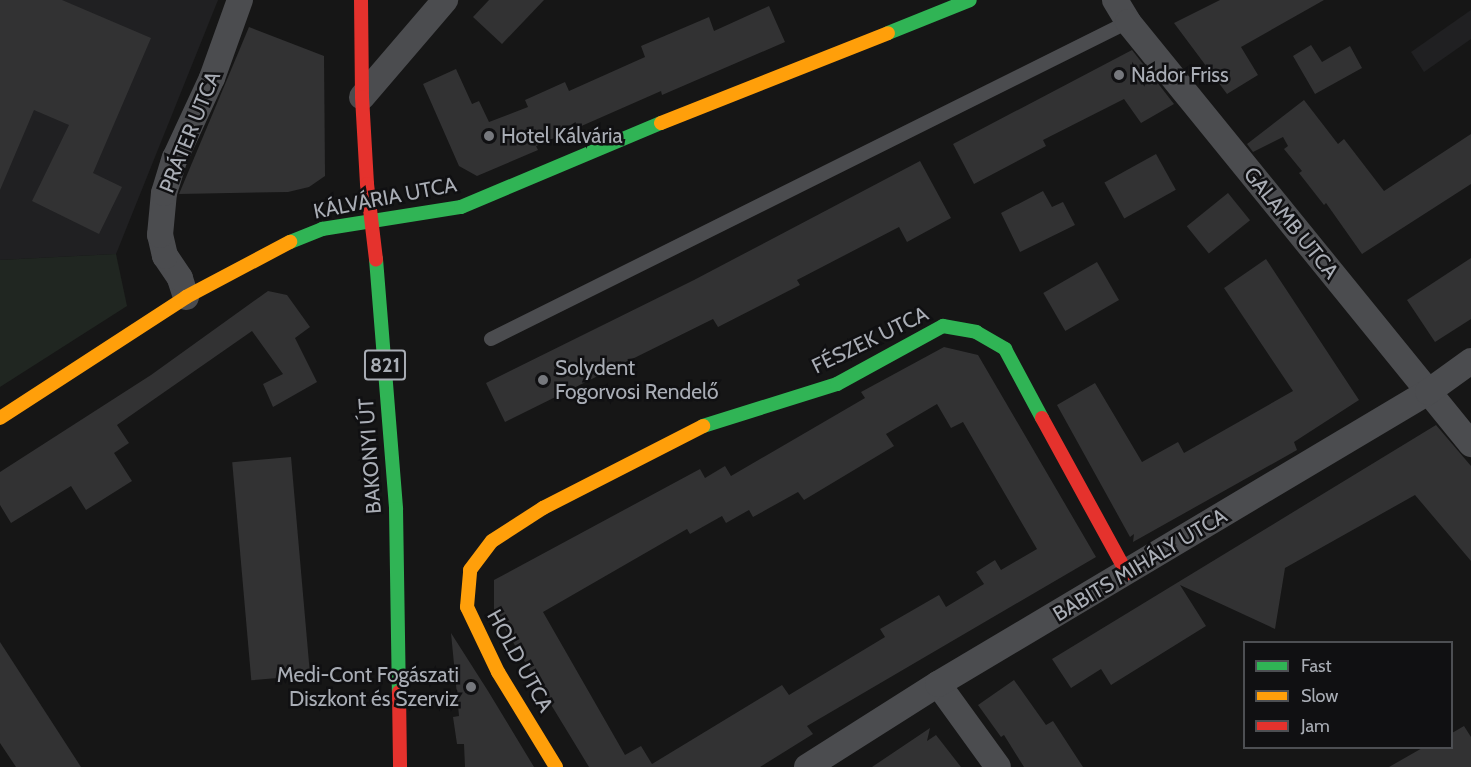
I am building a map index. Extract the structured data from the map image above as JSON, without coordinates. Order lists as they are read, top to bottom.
{
  "streets": {
    "street": [
      "PRÁTER UTCA",
      "KÁLVÁRIA UTCA",
      "GALAMB UTCA",
      "FÉSZEK UTCA",
      "821",
      "BAKONYI ÚT",
      "BABITS MIHÁLY UTCA",
      "HOLD UTCA"
    ]
  },
  "crossings": [
    ["PRÁTER UTCA", "KÁLVÁRIA UTCA"],
    ["KÁLVÁRIA UTCA", "BAKONYI ÚT"],
    ["GALAMB UTCA", "BABITS MIHÁLY UTCA"],
    ["FÉSZEK UTCA", "BABITS MIHÁLY UTCA"],
    ["FÉSZEK UTCA", "HOLD UTCA"]
  ],
  "places": [
    "Nádor Friss",
    "Hotel Kálvária",
    "Solydent Fogorvosi Rendelő",
    "Medi-Cont Fogászati Diszkont és Szerviz"
  ],
  "legend": ["Fast", "Slow", "Jam"]
}
